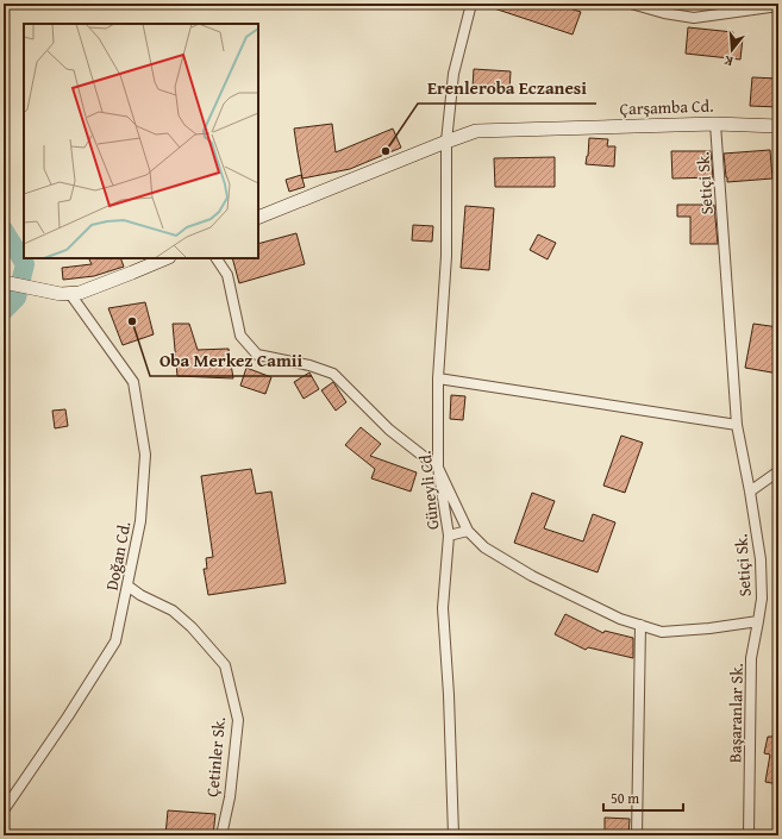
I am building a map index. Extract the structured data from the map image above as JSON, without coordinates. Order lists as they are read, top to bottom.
{
  "streets": {
    "street": [
      "Çarşamba Cd.",
      "Setiçi Sk.",
      "Güneyli Cd.",
      "Doğan Cd.",
      "Başaranlar Sk.",
      "Çetinler Sk."
    ]
  },
  "crossings": [
    ["Çarşamba Cd.", "Setiçi Sk."],
    ["Çarşamba Cd.", "Güneyli Cd."],
    ["Setiçi Sk.", "Başaranlar Sk."],
    ["Doğan Cd.", "Çetinler Sk."]
  ],
  "places": ["Erenleroba Eczanesi", "Oba Merkez Camii"],
  "scale_bar": "50 m",
  "north": "bottom"
}
